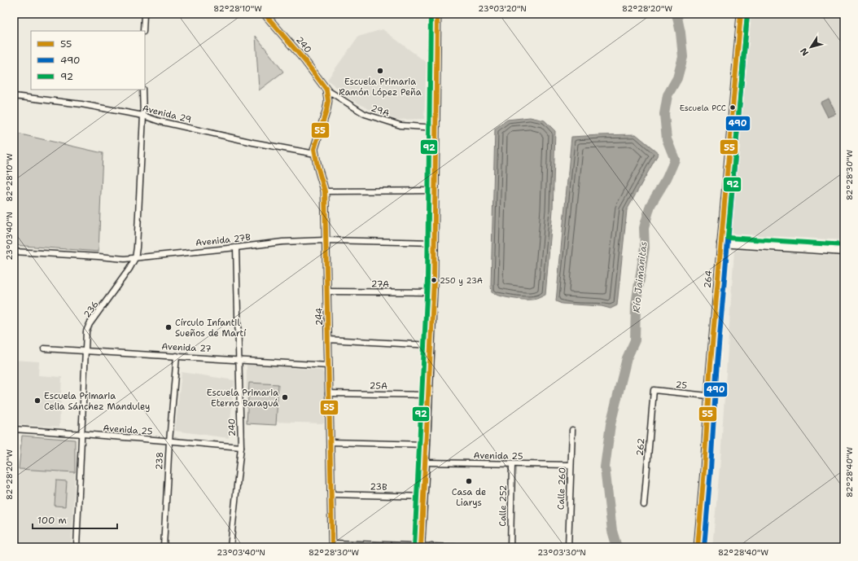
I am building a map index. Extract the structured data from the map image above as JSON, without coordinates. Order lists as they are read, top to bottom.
{
  "streets": {
    "street": [
      "240",
      "29A",
      "Avenida 29",
      "Avenida 27B",
      "264",
      "27A",
      "236",
      "244",
      "Avenida 27",
      "25",
      "25A",
      "Avenida 25",
      "262",
      "238",
      "23B",
      "Calle 260",
      "Calle 252"
    ]
  },
  "crossings": [
    ["240", "29A"],
    ["240", "Avenida 27B"],
    ["240", "244"],
    ["240", "Avenida 27"],
    ["240", "Avenida 25"],
    ["29A", "244"],
    ["Avenida 29", "236"],
    ["Avenida 29", "244"],
    ["Avenida 27B", "236"],
    ["Avenida 27B", "244"],
    ["264", "25"],
    ["27A", "244"],
    ["236", "Avenida 27"],
    ["236", "Avenida 25"],
    ["244", "Avenida 27"],
    ["244", "25A"],
    ["244", "23B"],
    ["Avenida 27", "238"],
    ["25", "262"],
    ["Avenida 25", "238"],
    ["Avenida 25", "Calle 260"],
    ["Avenida 25", "Calle 252"]
  ],
  "water": ["Río Jaimanitas"],
  "places": [
    "Escuela Primaria Ramón López Peña",
    "Escuela PCC",
    "250 y 23A",
    "Círculo Infantil Sueños de Martí",
    "Escuela Primaria Eterno Baraguá",
    "Escuela Primaria Celia Sánchez Manduley",
    "Casa de Liarys"
  ],
  "lines": ["transit line 55", "transit line 92", "transit line 490"],
  "legend": ["55", "490", "92"],
  "scale_bar": "100 m",
  "north": "bottom left",
  "coordinates": [
    "82°28'10\"W",
    "23°03'20\"N",
    "82°28'20\"W",
    "82°28'30\"W",
    "23°03'40\"N",
    "82°28'40\"W",
    "23°03'30\"N"
  ]
}
